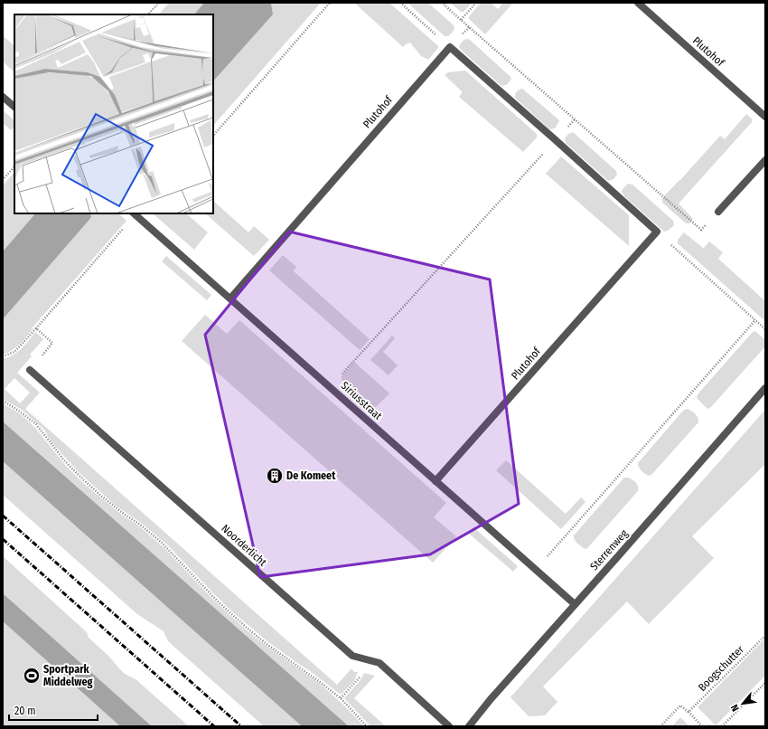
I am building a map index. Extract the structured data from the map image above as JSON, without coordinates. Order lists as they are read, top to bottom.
{
  "streets": {
    "street": [
      "Plutohof",
      "Siriusstraat",
      "Noorderlicht",
      "Sterrenweg"
    ],
    "path": ["Boogschutter"]
  },
  "crossings": [
    ["Plutohof", "Siriusstraat"],
    ["Siriusstraat", "Sterrenweg"]
  ],
  "places": {
    "building": ["De Komeet"],
    "sports": ["Sportpark Middelweg"]
  },
  "scale_bar": "20 m",
  "north": "bottom left"
}
